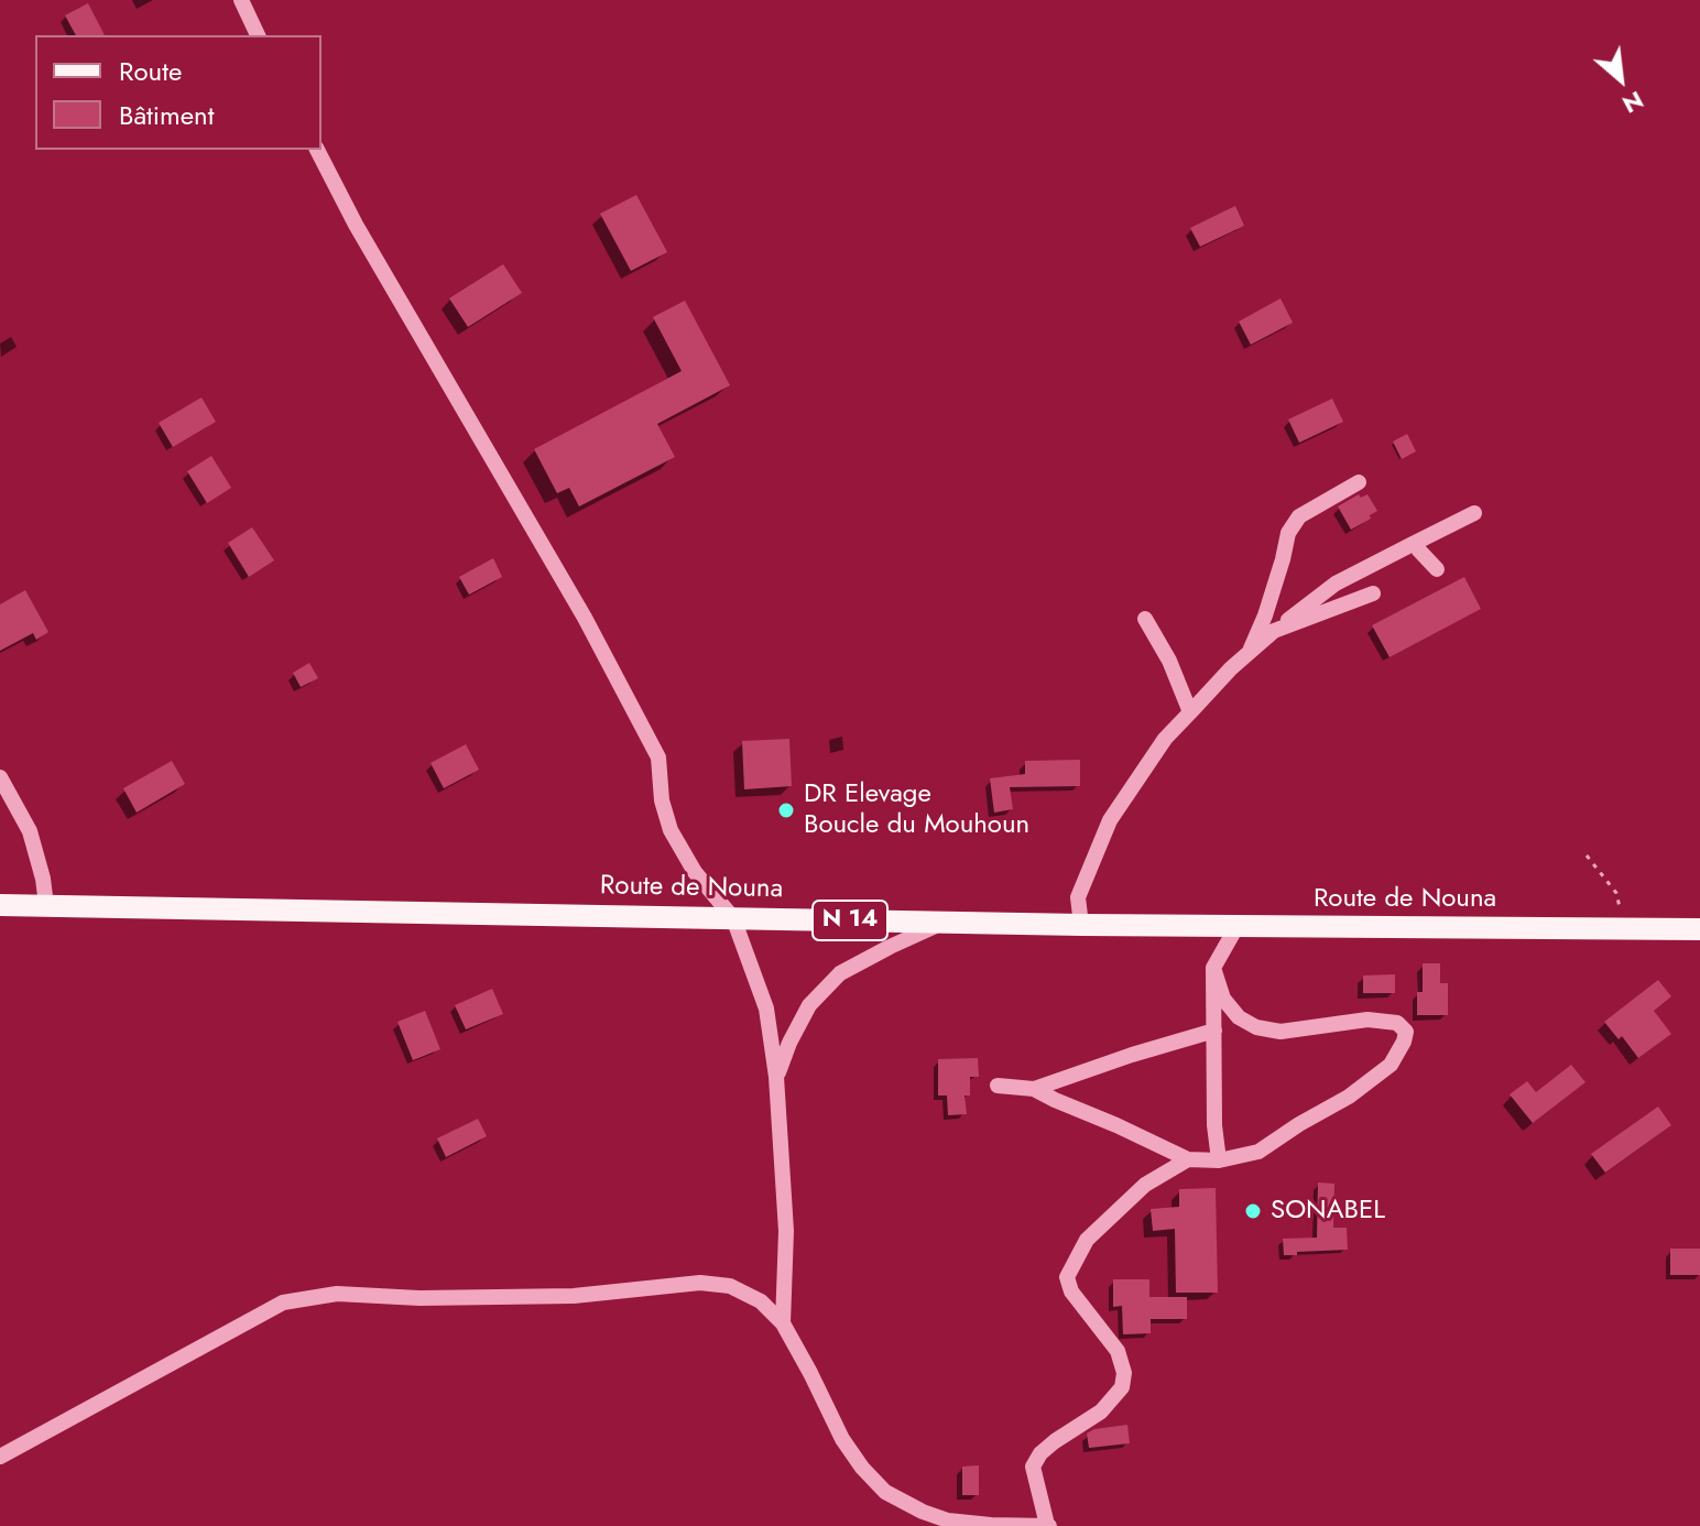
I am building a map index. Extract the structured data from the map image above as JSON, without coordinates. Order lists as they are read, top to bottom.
{
  "streets": {
    "main road": ["Route de Nouna", "N 14"]
  },
  "places": ["DR Elevage Boucle du Mouhoun", "SONABEL"],
  "legend": ["Route", "Bâtiment"],
  "north": "bottom right"
}
